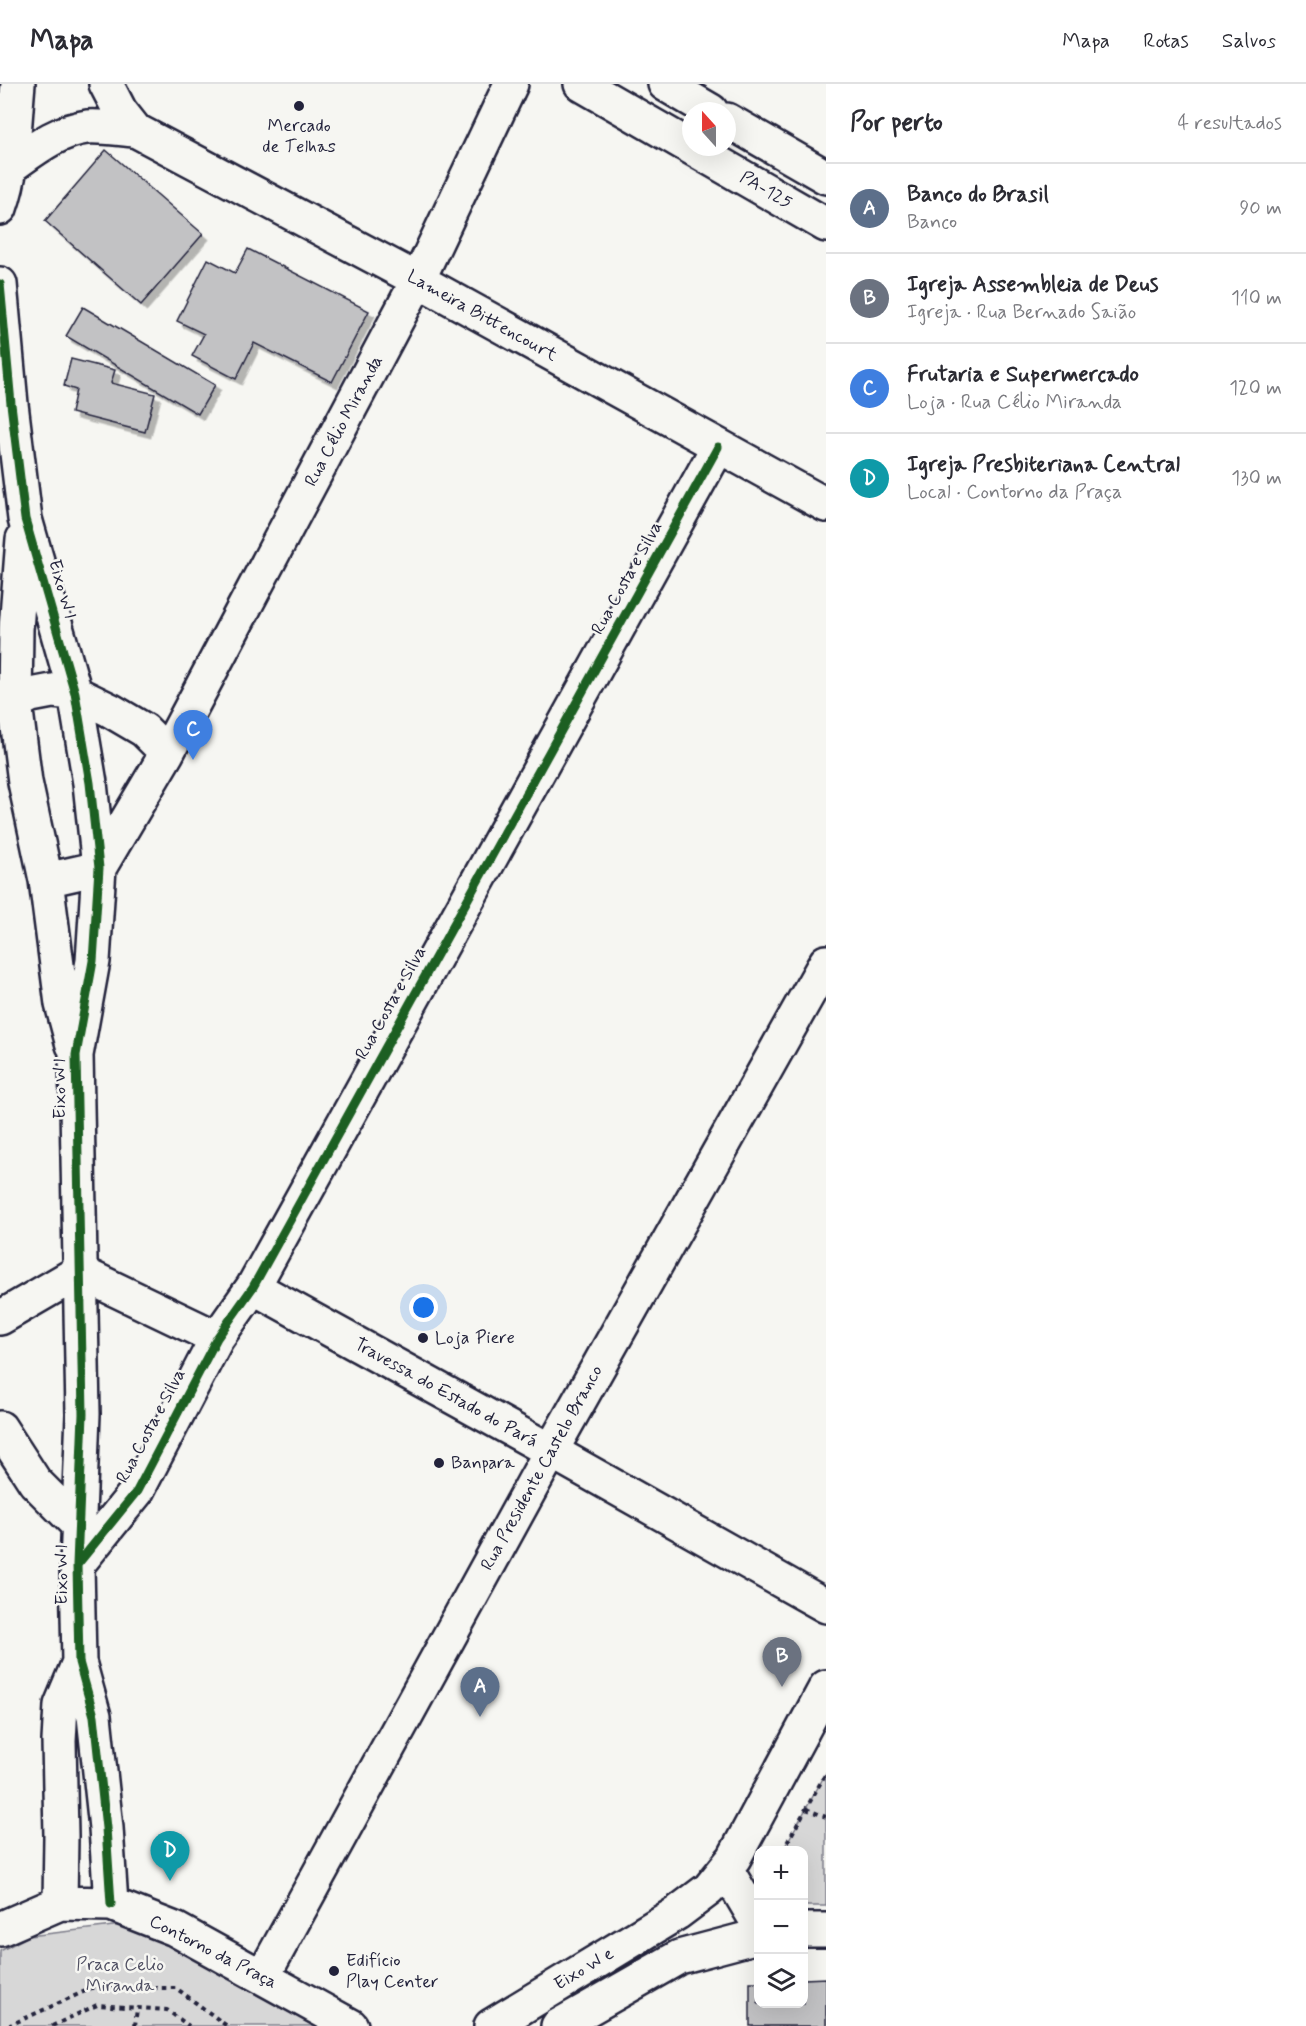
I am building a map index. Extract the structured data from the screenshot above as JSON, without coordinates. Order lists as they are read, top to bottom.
{
  "streets": {
    "street": [
      "PA-125",
      "Lameira Bittencourt",
      "Rua Célio Miranda",
      "Rua Costa e Silva",
      "Eixo W l",
      "Travessa do Estado do Pará",
      "Rua Presidente Castelo Branco",
      "Contorno da Praça",
      "Eixo W e"
    ]
  },
  "crossings": [
    ["Lameira Bittencourt", "Rua Célio Miranda"],
    ["Lameira Bittencourt", "Rua Costa e Silva"],
    ["Rua Célio Miranda", "Eixo W l"],
    ["Rua Costa e Silva", "Eixo W l"],
    ["Rua Costa e Silva", "Travessa do Estado do Pará"],
    ["Eixo W l", "Contorno da Praça"],
    ["Travessa do Estado do Pará", "Rua Presidente Castelo Branco"],
    ["Rua Presidente Castelo Branco", "Contorno da Praça"]
  ],
  "parks": ["Praca Celio Miranda"],
  "places": [
    "Mercado de Telhas",
    "Loja Piere",
    "Banpara",
    "Edifício Play Center"
  ],
  "north": "top",
  "page": {
    "header": "Mapa",
    "nav": ["Mapa", "Rotas", "Salvos"],
    "heading": ["Por perto", "4 resultados"],
    "list": [
      {
        "mark": "A",
        "name": "Banco do Brasil",
        "note": "Banco",
        "value": "90 m"
      },
      {
        "mark": "B",
        "name": "Igreja Assembleia de Deus",
        "note": "Igreja · Rua Bernado Saião",
        "value": "110 m"
      },
      {
        "mark": "C",
        "name": "Frutaria e Supermercado",
        "note": "Loja · Rua Célio Miranda",
        "value": "120 m"
      },
      {
        "mark": "D",
        "name": "Igreja Presbiteriana Central",
        "note": "Local · Contorno da Praça",
        "value": "130 m"
      }
    ],
    "pins": [
      "C",
      "B",
      "A",
      "D"
    ],
    "map_buttons": ["+", "−"]
  }
}
